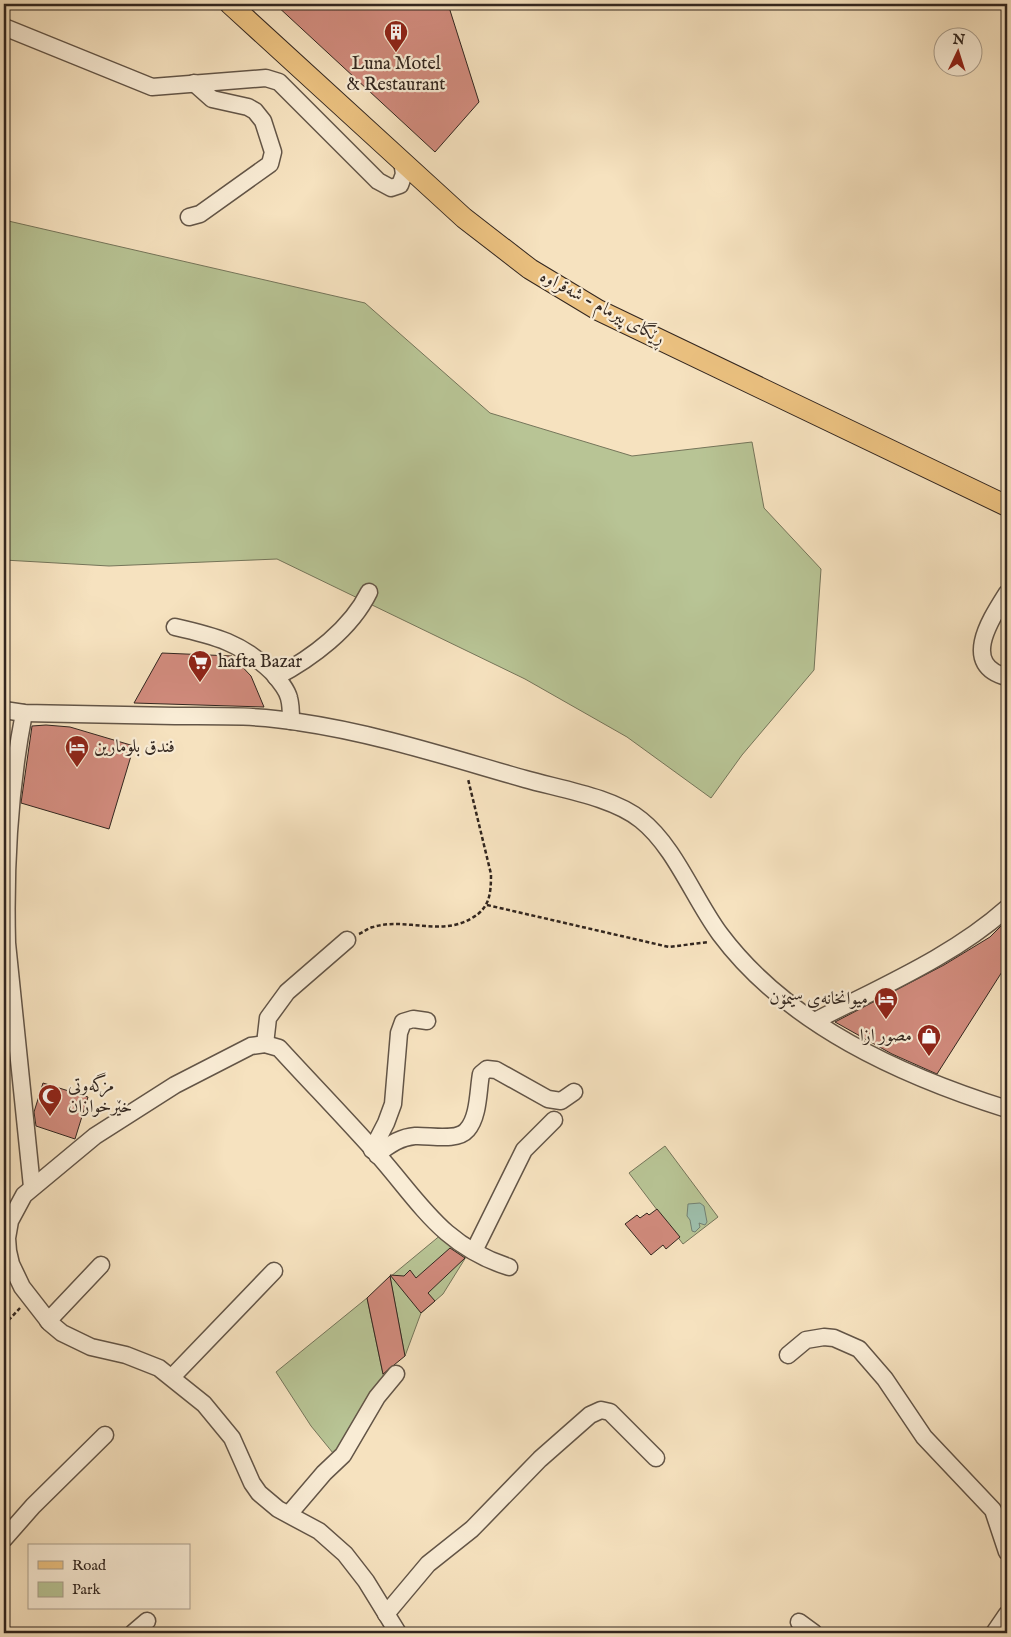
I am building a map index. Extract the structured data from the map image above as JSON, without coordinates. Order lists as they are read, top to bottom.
{
  "streets": {
    "main road": ["ڕێگای پیرمام - شەقراوە"]
  },
  "places": {
    "building": ["Luna Motel & Restaurant"],
    "supermarket": ["hafta Bazar"],
    "hotel": ["فندق بلومارين", "میوانخانەی سیمۆن"],
    "shop": ["مصور ازا"],
    "mosque": ["مزگەوتی خێرخوازان"]
  },
  "legend": ["Road", "Park"],
  "north": "top"
}
